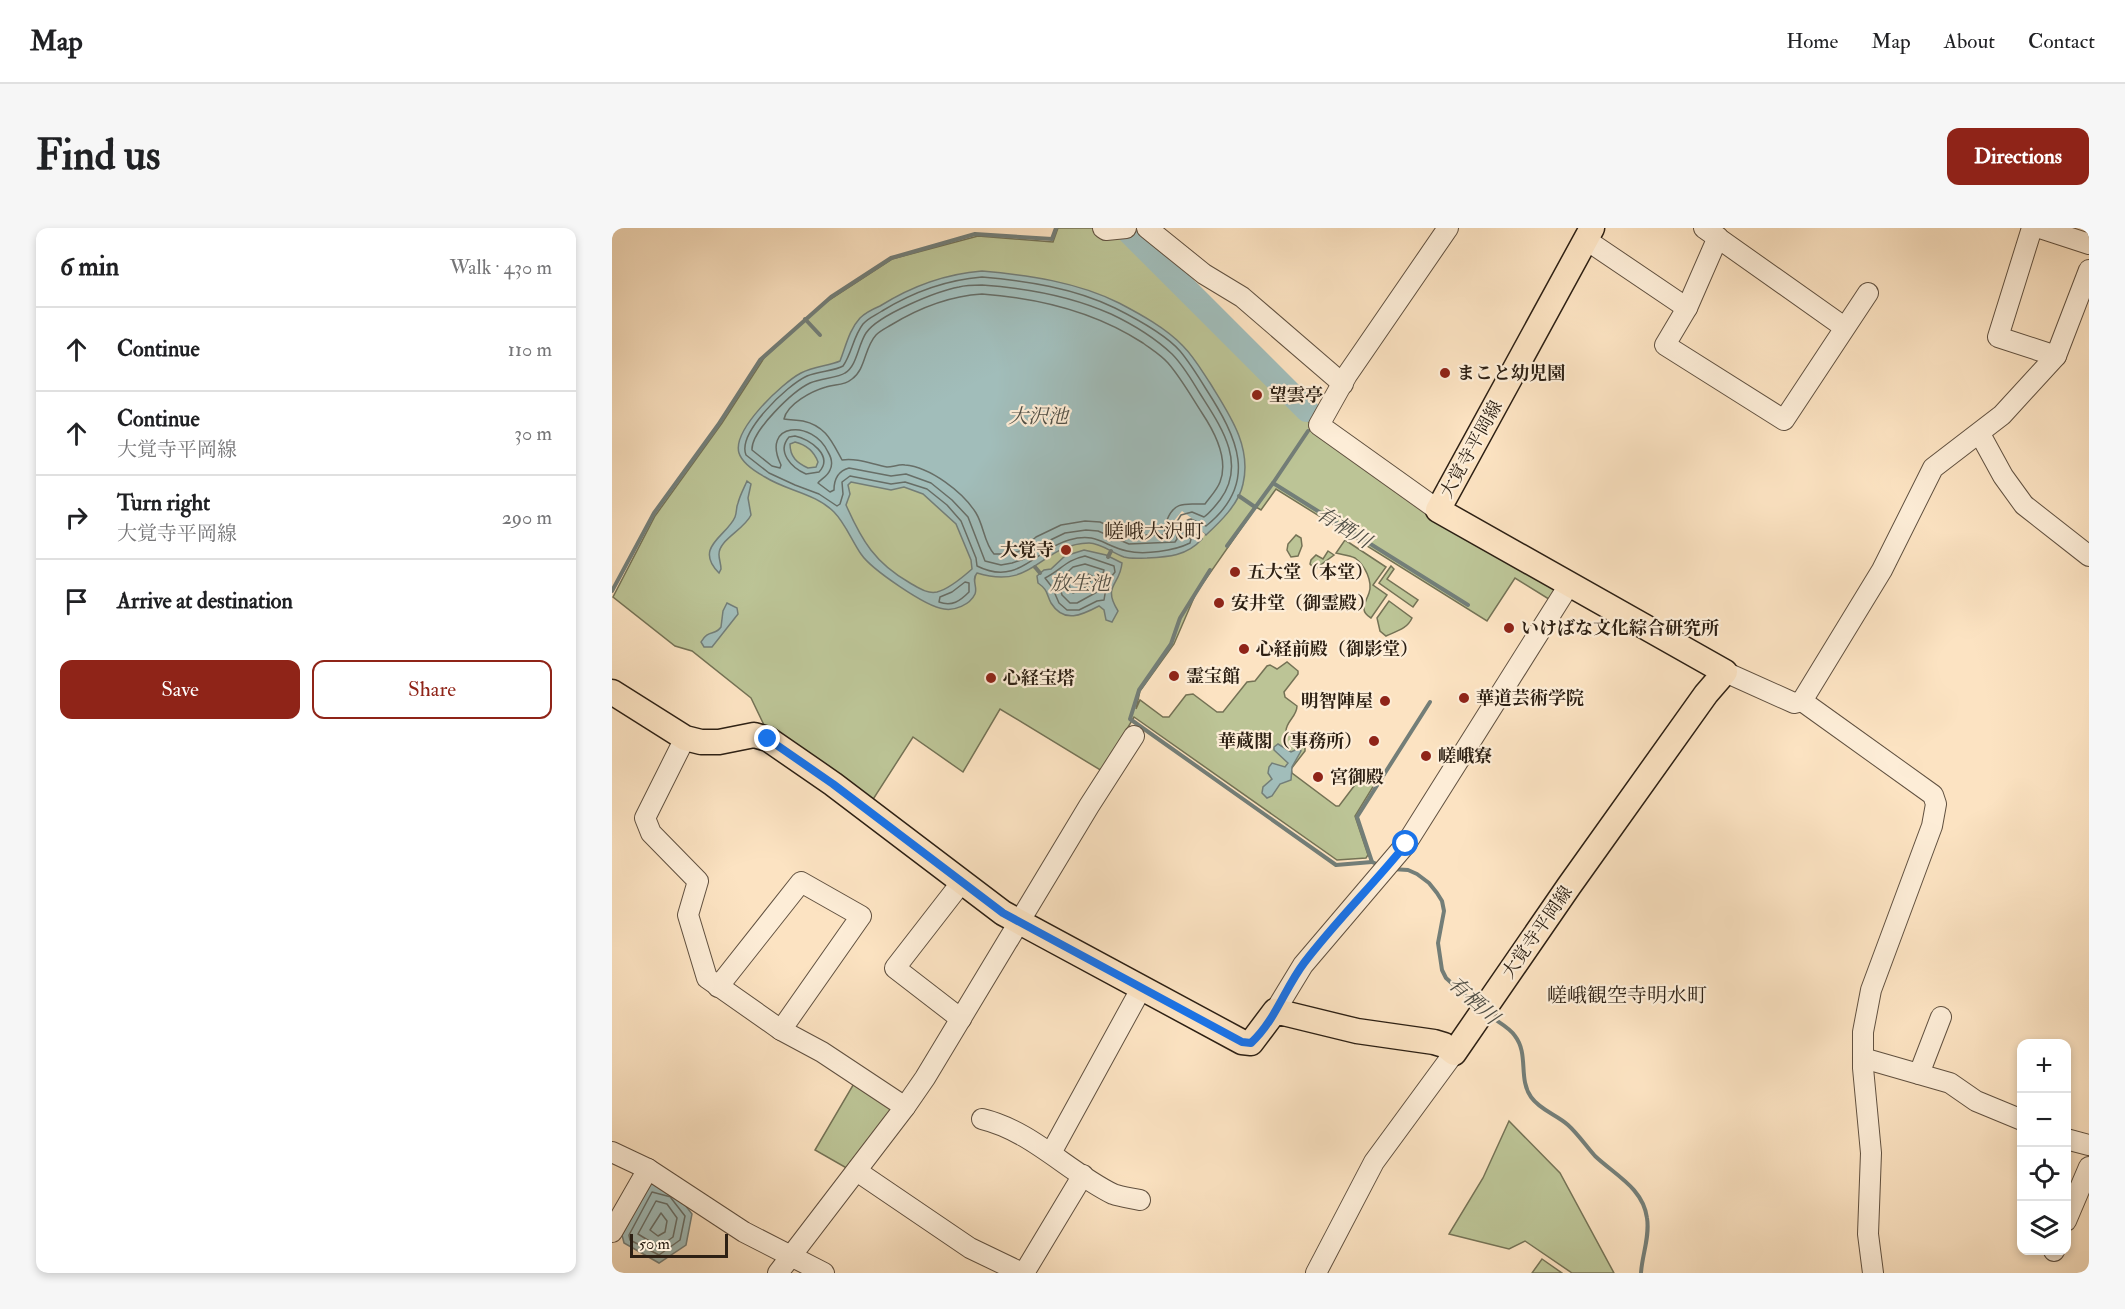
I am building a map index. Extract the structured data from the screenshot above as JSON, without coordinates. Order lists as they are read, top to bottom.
{
  "streets": {
    "main road": ["大覚寺平岡線"]
  },
  "districts": ["嵯峨大沢町", "嵯峨観空寺明水町"],
  "water": ["大沢池", "有栖川", "放生池"],
  "places": [
    "まこと幼児園",
    "望雲亭",
    "大覚寺",
    "五大堂（本堂）",
    "安井堂（御霊殿）",
    "いけばな文化綜合研究所",
    "心経前殿（御影堂）",
    "霊宝館",
    "心経宝塔",
    "華道芸術学院",
    "明智陣屋",
    "華蔵閣（事務所）",
    "嵯峨寮",
    "宮御殿"
  ],
  "scale_bar": "50 m",
  "page": {
    "header": "Map",
    "nav": [
      "Home",
      "Map",
      "About",
      "Contact"
    ],
    "buttons": [
      "Directions",
      ["Save", "Share"]
    ],
    "title": "Find us",
    "heading": ["6 min", "Walk · 430 m"],
    "list": [
      ["Continue", "110 m"],
      ["Continue", "大覚寺平岡線", "30 m"],
      ["Turn right", "大覚寺平岡線", "290 m"],
      "Arrive at destination"
    ],
    "map_buttons": ["+", "−"],
    "scale": "50 m"
  }
}
